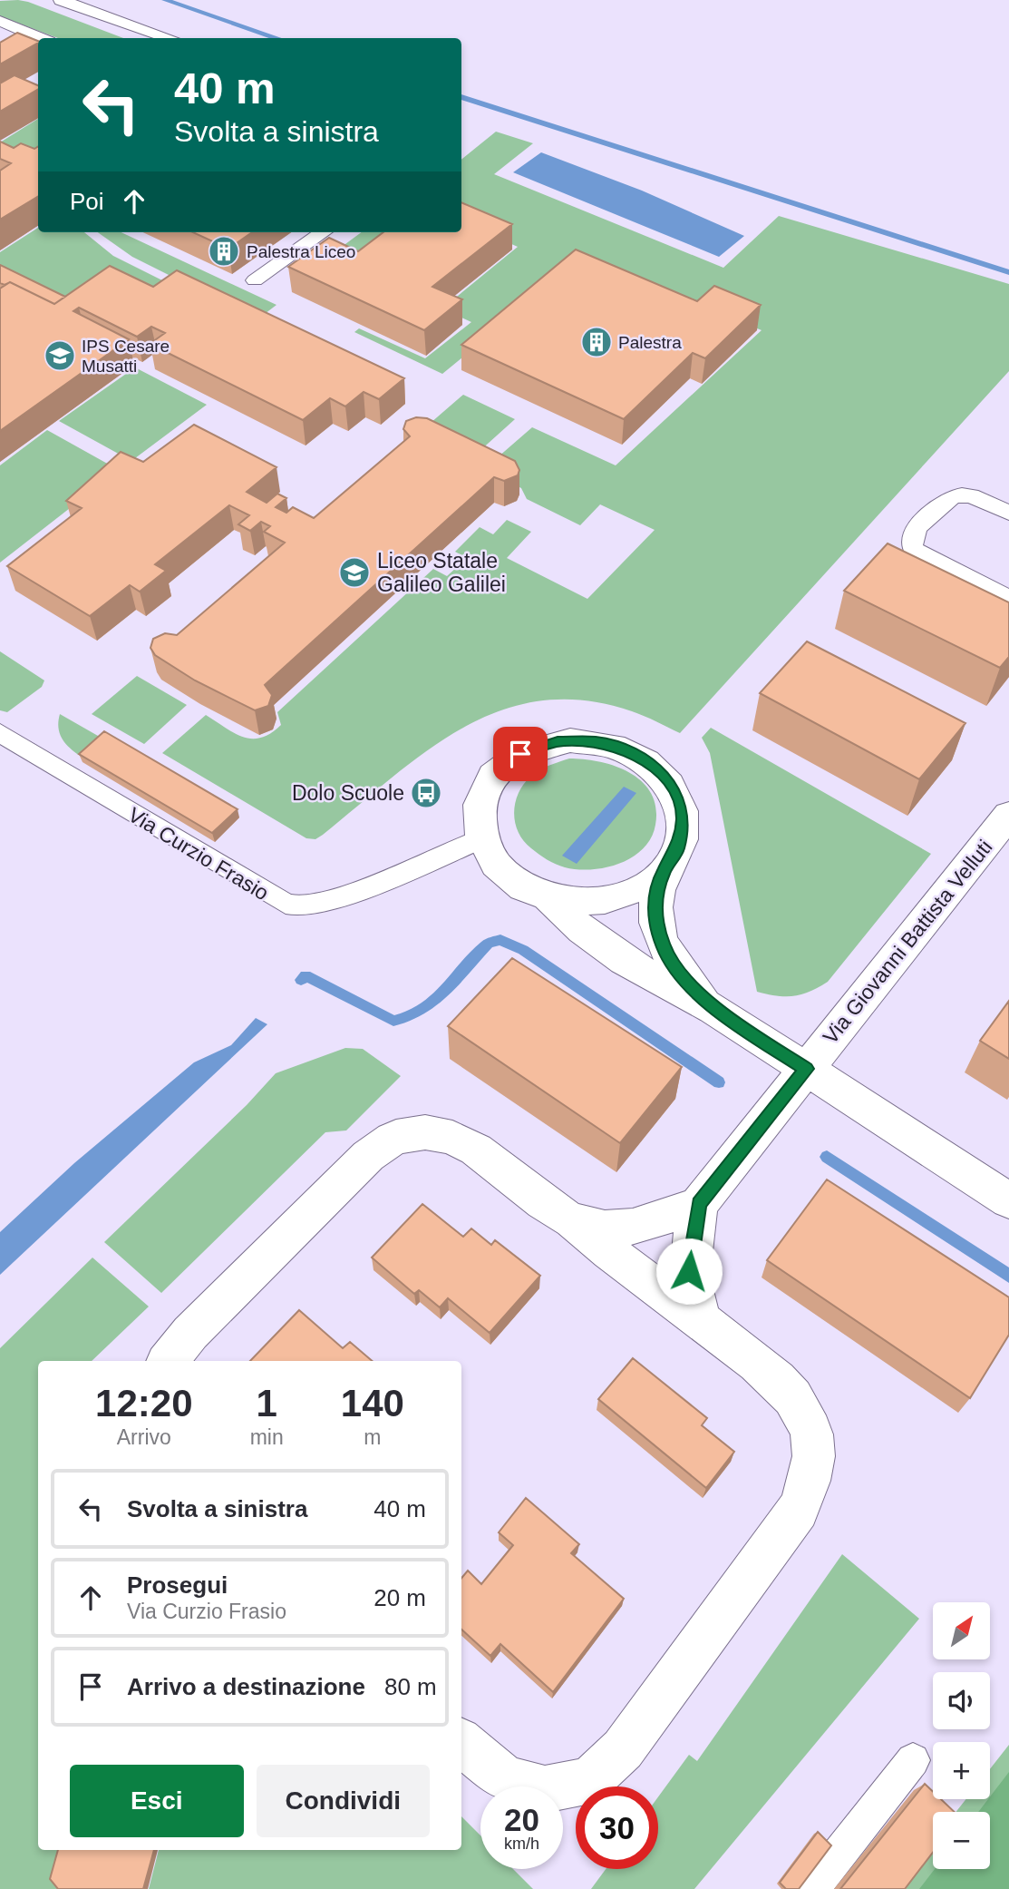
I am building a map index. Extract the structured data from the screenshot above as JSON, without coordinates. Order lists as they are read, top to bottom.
{
  "streets": {
    "street": ["Via Giovanni Battista Velluti"],
    "lane": ["Via Curzio Frasio"]
  },
  "places": {
    "building": ["Palestra Liceo", "Palestra"],
    "school or university": ["IPS Cesare Musatti", "Liceo Statale Galileo Galilei"],
    "bus stop": ["Dolo Scuole"]
  },
  "north": "top right",
  "page": {
    "turn": ["40 m", "Svolta a sinistra"],
    "then": "Poi",
    "eta": [
      "12:20",
      "Arrivo",
      "1",
      "min",
      "140",
      "m"
    ],
    "list": [
      {
        "name": "Svolta a sinistra",
        "value": "40 m"
      },
      {
        "name": "Prosegui",
        "note": "Via Curzio Frasio",
        "value": "20 m"
      },
      {
        "name": "Arrivo a destinazione",
        "value": "80 m"
      }
    ],
    "map_buttons": ["+", "−"],
    "buttons": ["Esci", "Condividi"],
    "speed": "20 km/h",
    "limit": "30"
  }
}
